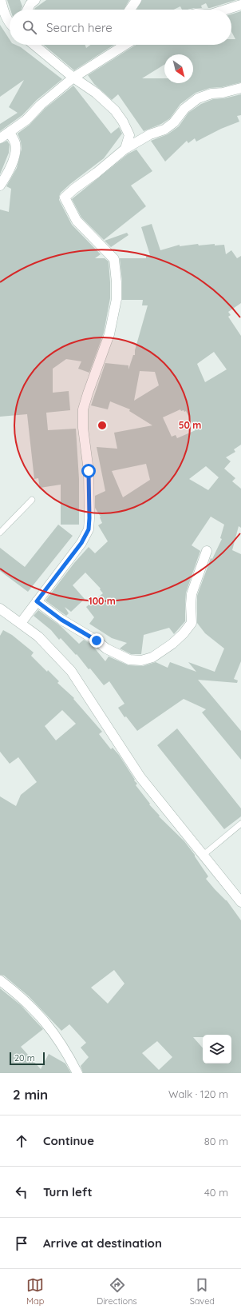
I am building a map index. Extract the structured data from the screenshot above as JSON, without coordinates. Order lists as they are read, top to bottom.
{
  "scale_bar": "20 m",
  "north": "bottom right",
  "page": {
    "search": "Search here",
    "scale": "20 m",
    "heading": ["2 min", "Walk · 120 m"],
    "list": [
      ["Continue", "80 m"],
      ["Turn left", "40 m"],
      "Arrive at destination"
    ],
    "nav": ["Map", "Directions", "Saved"]
  },
  "rings": ["50 m", "100 m"]
}
